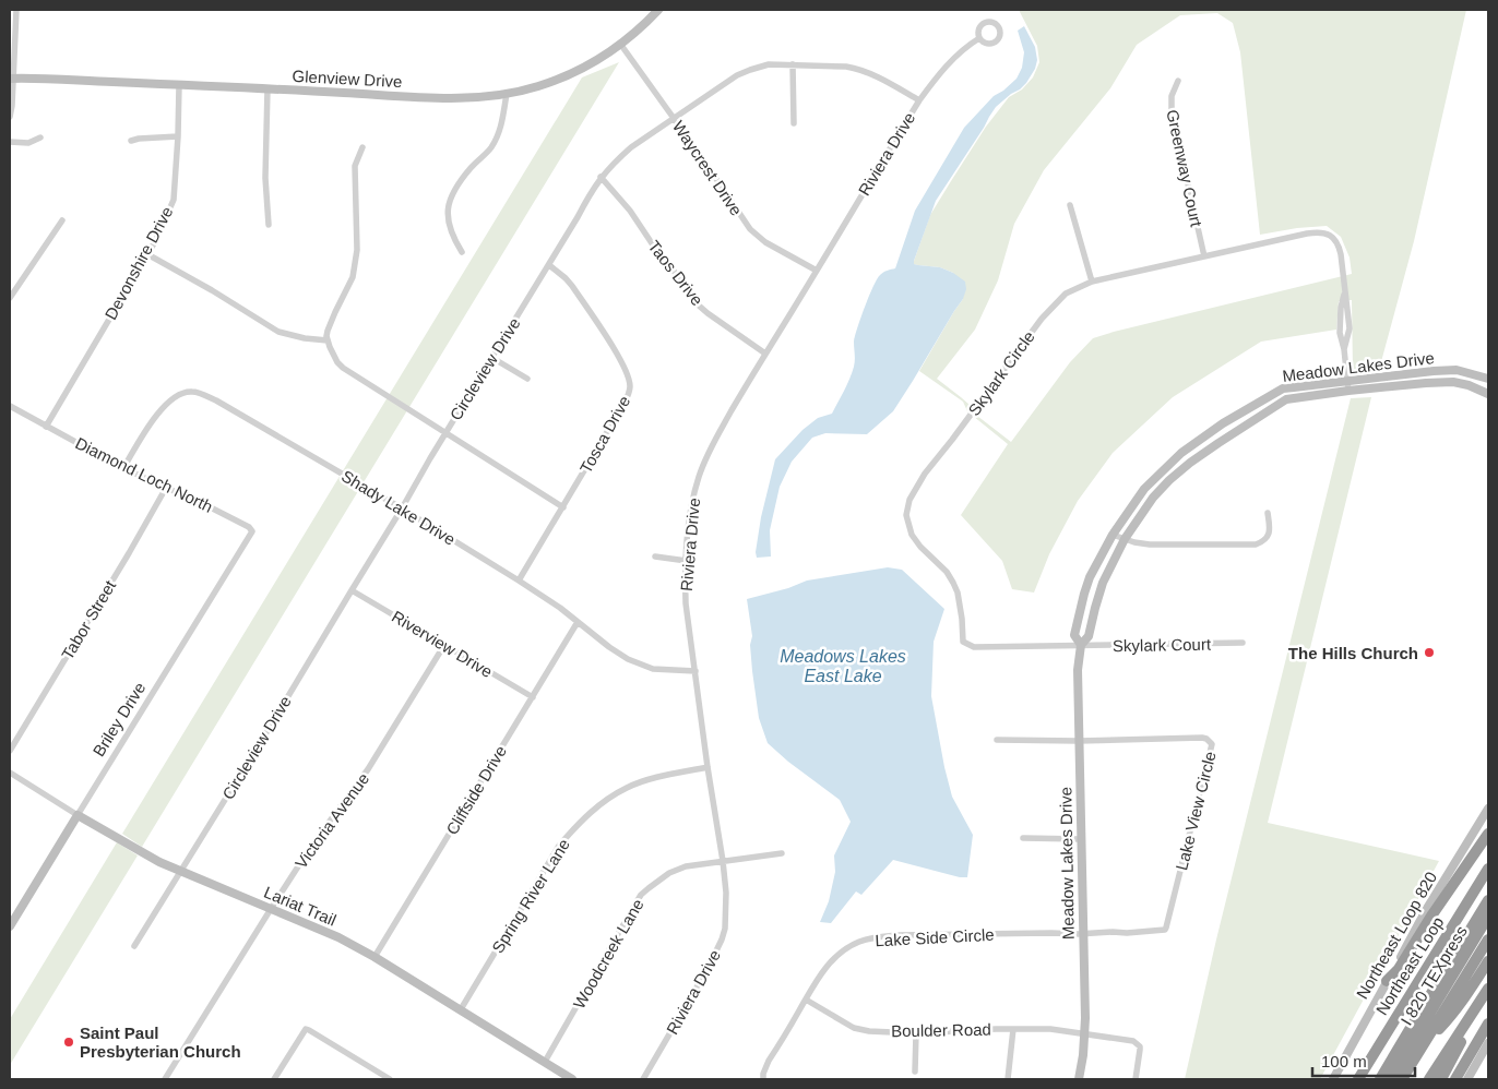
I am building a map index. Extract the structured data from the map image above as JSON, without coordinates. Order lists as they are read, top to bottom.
{
  "streets": {
    "highway": ["Northeast Loop", "I 820 TEXpress"],
    "street": [
      "Glenview Drive",
      "Riviera Drive",
      "Waycrest Drive",
      "Greenway Court",
      "Devonshire Drive",
      "Taos Drive",
      "Meadow Lakes Drive",
      "Circleview Drive",
      "Skylark Circle",
      "Tosca Drive",
      "Diamond Loch North",
      "Shady Lake Drive",
      "Tabor Street",
      "Riverview Drive",
      "Skylark Court",
      "Briley Drive",
      "Cliffside Drive",
      "Lake View Circle",
      "Victoria Avenue",
      "Spring River Lane",
      "Lariat Trail",
      "Northeast Loop 820",
      "Lake Side Circle",
      "Woodcreek Lane",
      "Boulder Road"
    ]
  },
  "crossings": [
    ["Glenview Drive", "Waycrest Drive"],
    ["Glenview Drive", "Devonshire Drive"],
    ["Riviera Drive", "Waycrest Drive"],
    ["Riviera Drive", "Taos Drive"],
    ["Riviera Drive", "Circleview Drive"],
    ["Riviera Drive", "Shady Lake Drive"],
    ["Riviera Drive", "Spring River Lane"],
    ["Riviera Drive", "Woodcreek Lane"],
    ["Waycrest Drive", "Circleview Drive"],
    ["Greenway Court", "Skylark Circle"],
    ["Devonshire Drive", "Diamond Loch North"],
    ["Taos Drive", "Circleview Drive"],
    ["Meadow Lakes Drive", "Skylark Circle"],
    ["Meadow Lakes Drive", "Skylark Court"],
    ["Meadow Lakes Drive", "Lake View Circle"],
    ["Meadow Lakes Drive", "Lake Side Circle"],
    ["Meadow Lakes Drive", "Boulder Road"],
    ["Circleview Drive", "Tosca Drive"],
    ["Circleview Drive", "Shady Lake Drive"],
    ["Circleview Drive", "Riverview Drive"],
    ["Circleview Drive", "Lariat Trail"],
    ["Skylark Circle", "Skylark Court"],
    ["Tosca Drive", "Shady Lake Drive"],
    ["Diamond Loch North", "Shady Lake Drive"],
    ["Diamond Loch North", "Tabor Street"],
    ["Diamond Loch North", "Briley Drive"],
    ["Shady Lake Drive", "Cliffside Drive"],
    ["Riverview Drive", "Cliffside Drive"],
    ["Riverview Drive", "Victoria Avenue"],
    ["Briley Drive", "Lariat Trail"],
    ["Cliffside Drive", "Lariat Trail"],
    ["Lake View Circle", "Lake Side Circle"],
    ["Victoria Avenue", "Lariat Trail"],
    ["Spring River Lane", "Lariat Trail"],
    ["Lariat Trail", "Woodcreek Lane"],
    ["Lake Side Circle", "Boulder Road"]
  ],
  "water": ["Meadows Lakes East Lake"],
  "places": ["The Hills Church", "Saint Paul Presbyterian Church"],
  "scale_bar": "100 m"
}
